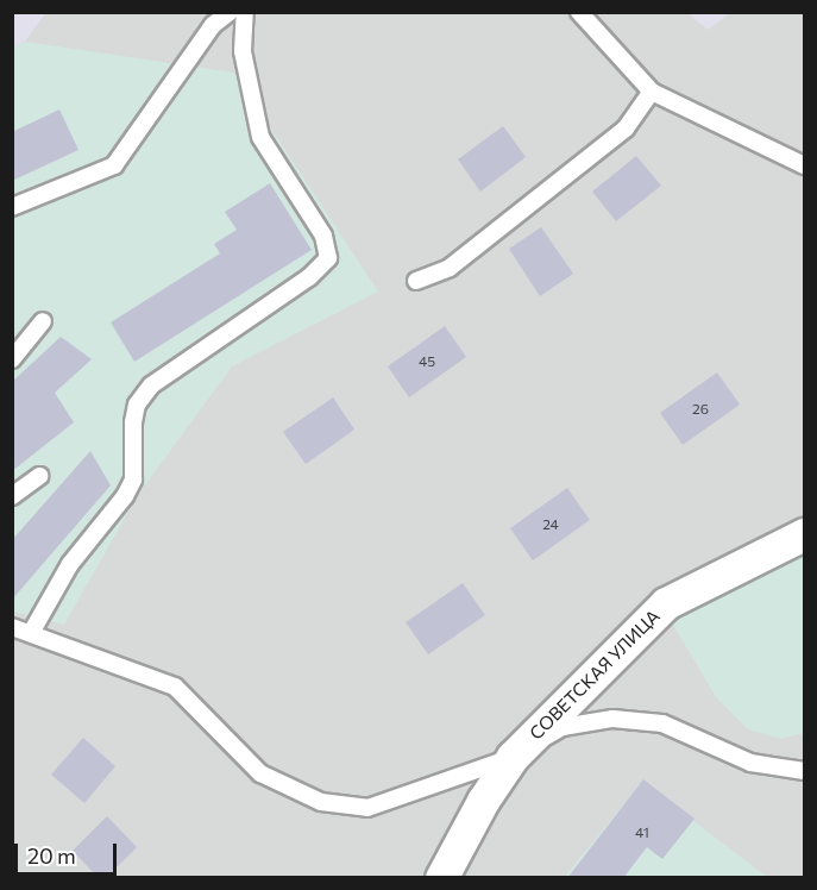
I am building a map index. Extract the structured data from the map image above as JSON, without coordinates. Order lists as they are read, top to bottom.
{
  "streets": {
    "street": ["СОВЕТСКАЯ УЛИЦА"]
  },
  "house_numbers": [
    "45",
    "26",
    "24",
    "41"
  ],
  "scale_bar": "20 m"
}
